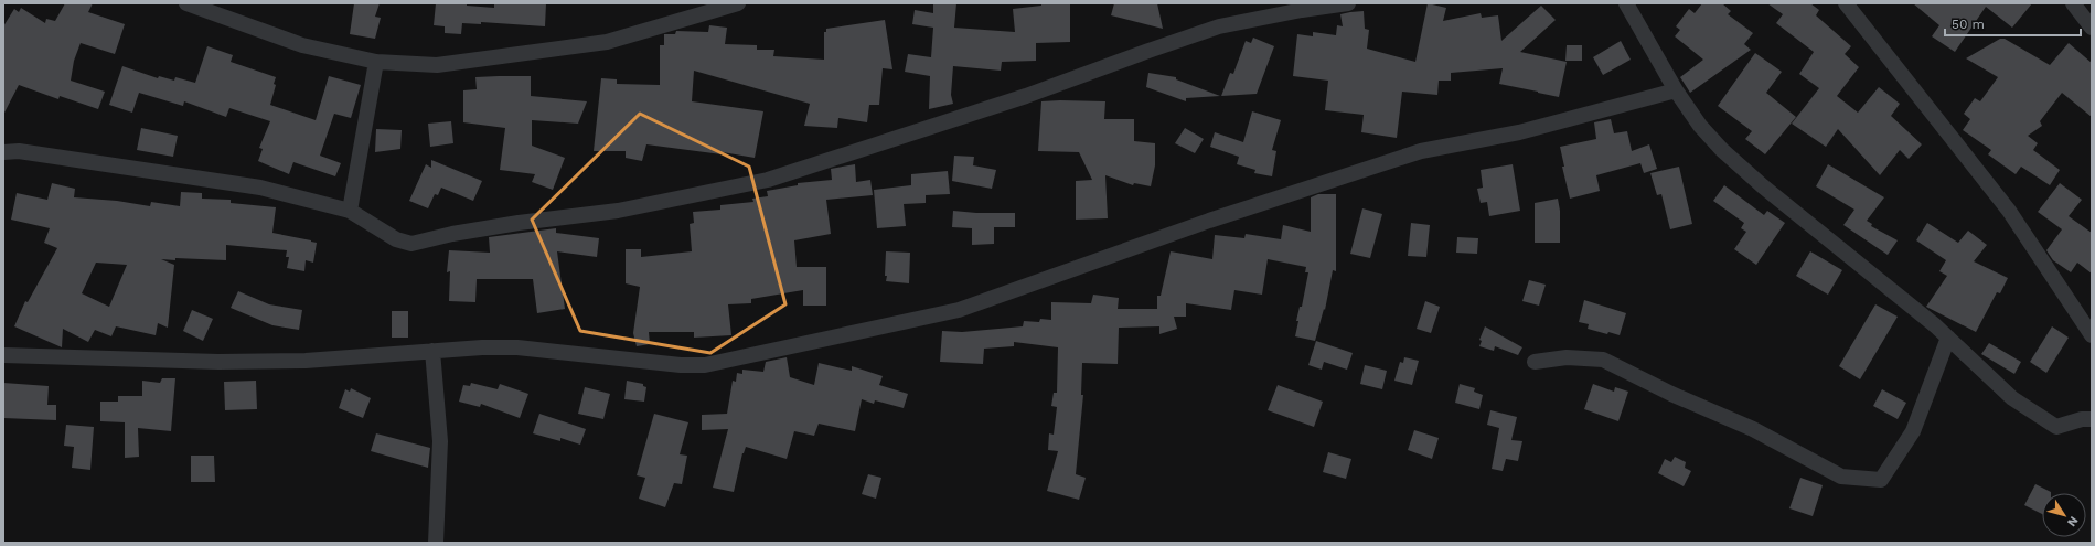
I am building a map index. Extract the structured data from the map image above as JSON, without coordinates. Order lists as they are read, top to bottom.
{
  "scale_bar": "50 m",
  "north": "bottom right"
}
